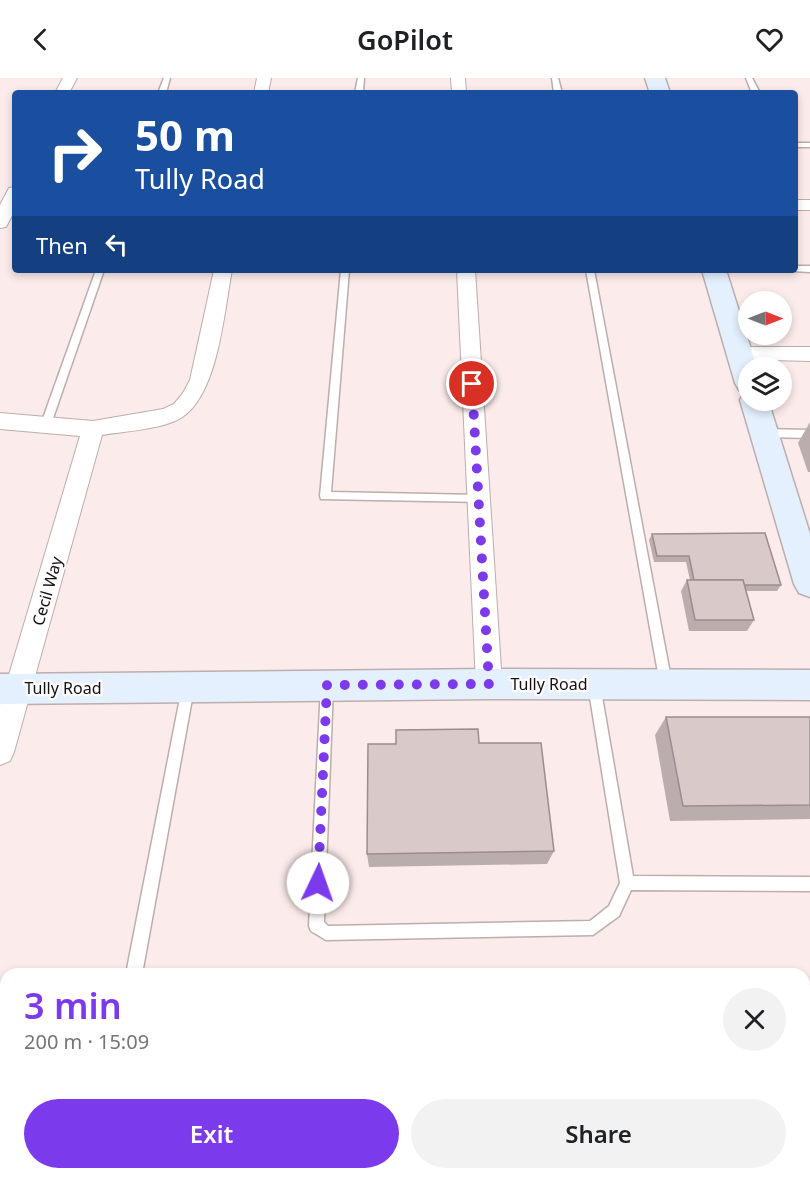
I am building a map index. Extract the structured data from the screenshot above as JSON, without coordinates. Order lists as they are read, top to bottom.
{
  "streets": {
    "main road": ["Tully Road"],
    "street": ["Cecil Way"]
  },
  "crossings": [
    ["Cecil Way", "Tully Road"]
  ],
  "north": "right",
  "page": {
    "header": "GoPilot",
    "turn": ["50 m", "Tully Road"],
    "then": "Then",
    "heading": ["3 min", "200 m · 15:09"],
    "buttons": ["Exit", "Share"]
  }
}
